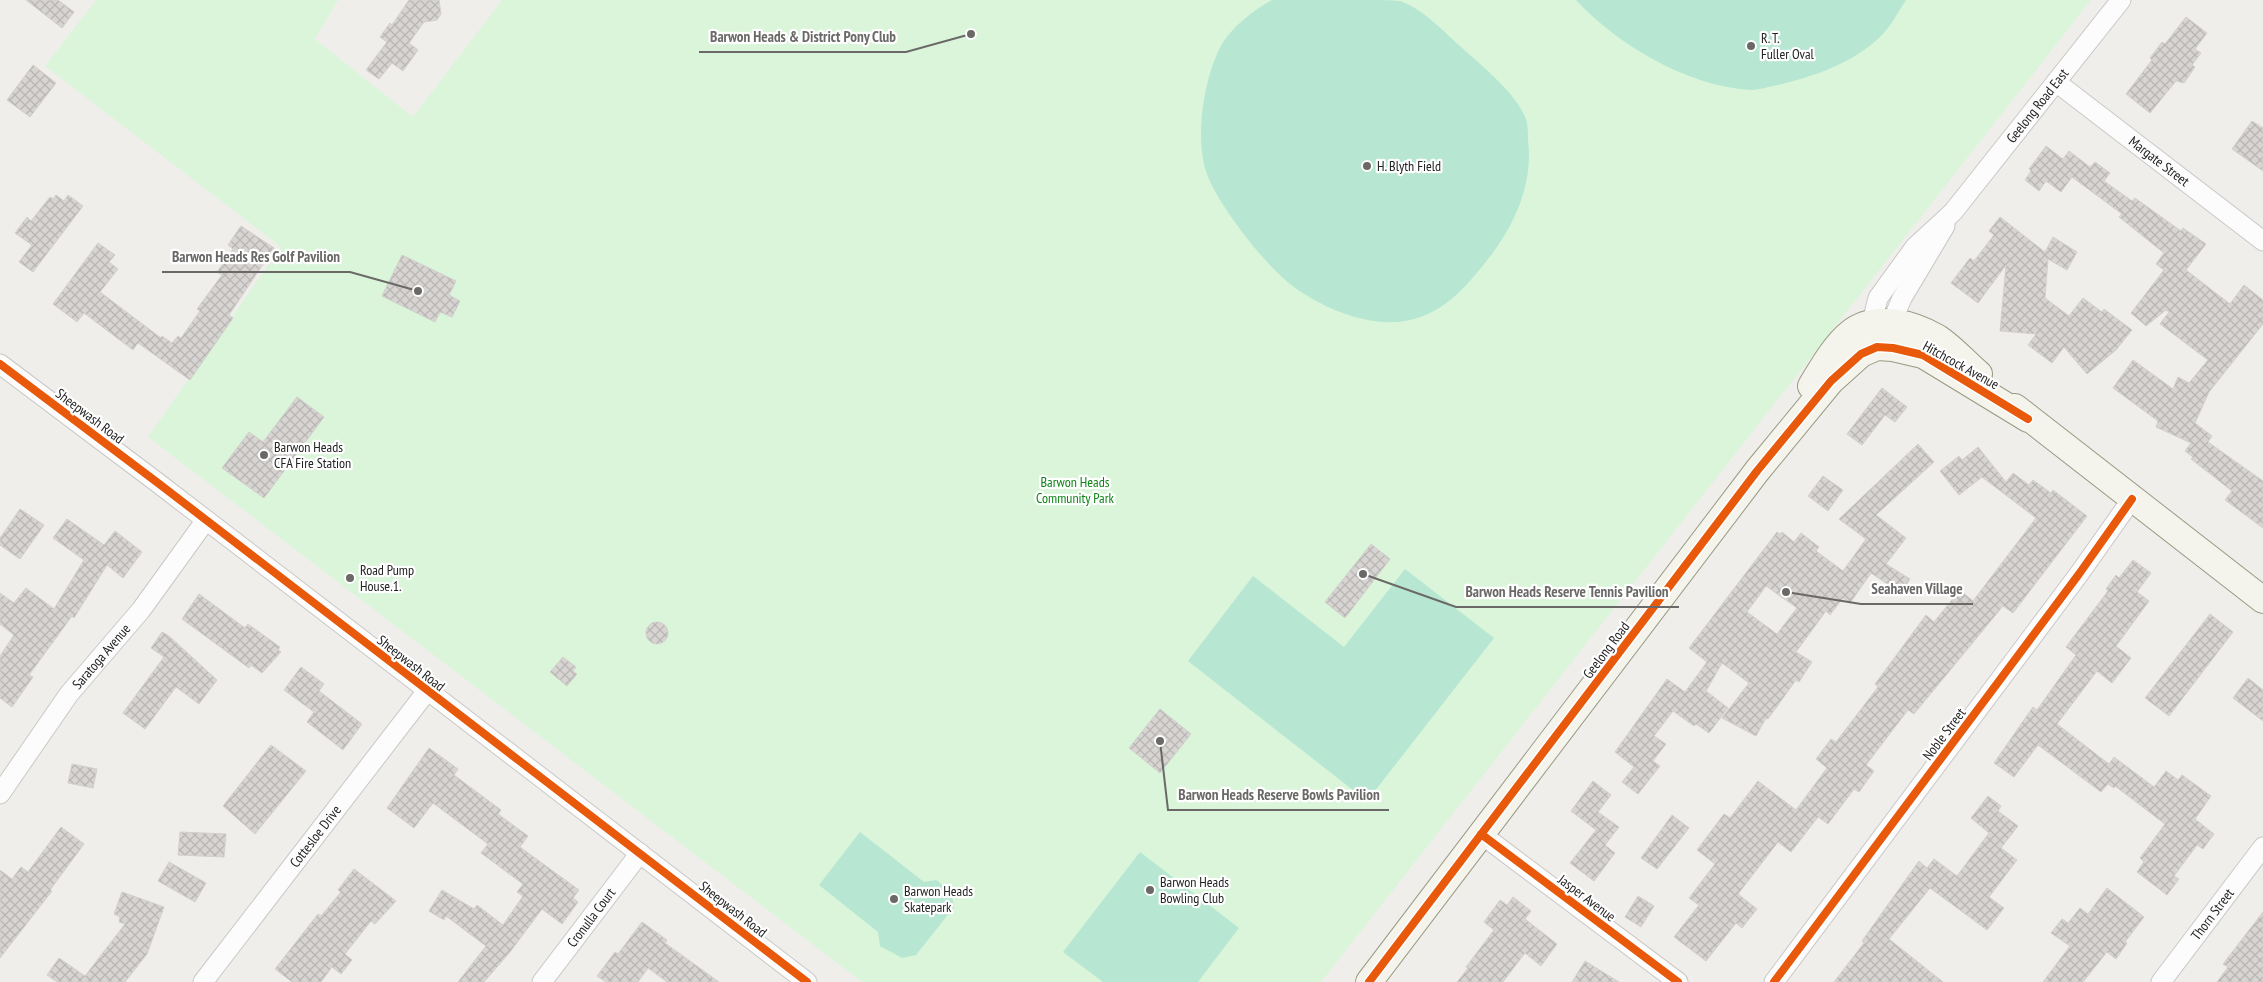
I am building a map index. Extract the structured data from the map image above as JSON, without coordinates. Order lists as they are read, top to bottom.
{
  "streets": {
    "street": [
      "Geelong Road East",
      "Margate Street",
      "Hitchcock Avenue",
      "Sheepwash Road",
      "Geelong Road",
      "Saratoga Avenue",
      "Noble Street",
      "Cottesloe Drive",
      "Jasper Avenue",
      "Thorn Street",
      "Cronulla Court"
    ]
  },
  "crossings": [
    ["Geelong Road East", "Margate Street"],
    ["Geelong Road East", "Hitchcock Avenue"],
    ["Geelong Road East", "Geelong Road"],
    ["Hitchcock Avenue", "Geelong Road"],
    ["Hitchcock Avenue", "Noble Street"],
    ["Sheepwash Road", "Saratoga Avenue"],
    ["Sheepwash Road", "Cottesloe Drive"],
    ["Sheepwash Road", "Cronulla Court"],
    ["Geelong Road", "Jasper Avenue"]
  ],
  "parks": ["Barwon Heads Community Park"],
  "places": [
    "Barwon Heads & District Pony Club",
    "R. T. Fuller Oval",
    "H. Blyth Field",
    "Barwon Heads Res Golf Pavilion",
    "Barwon Heads CFA Fire Station",
    "Barwon Heads Reserve Tennis Pavilion",
    "Road Pump House.1.",
    "Seahaven Village",
    "Barwon Heads Reserve Bowls Pavilion",
    "Barwon Heads Bowling Club",
    "Barwon Heads Skatepark"
  ]
}
